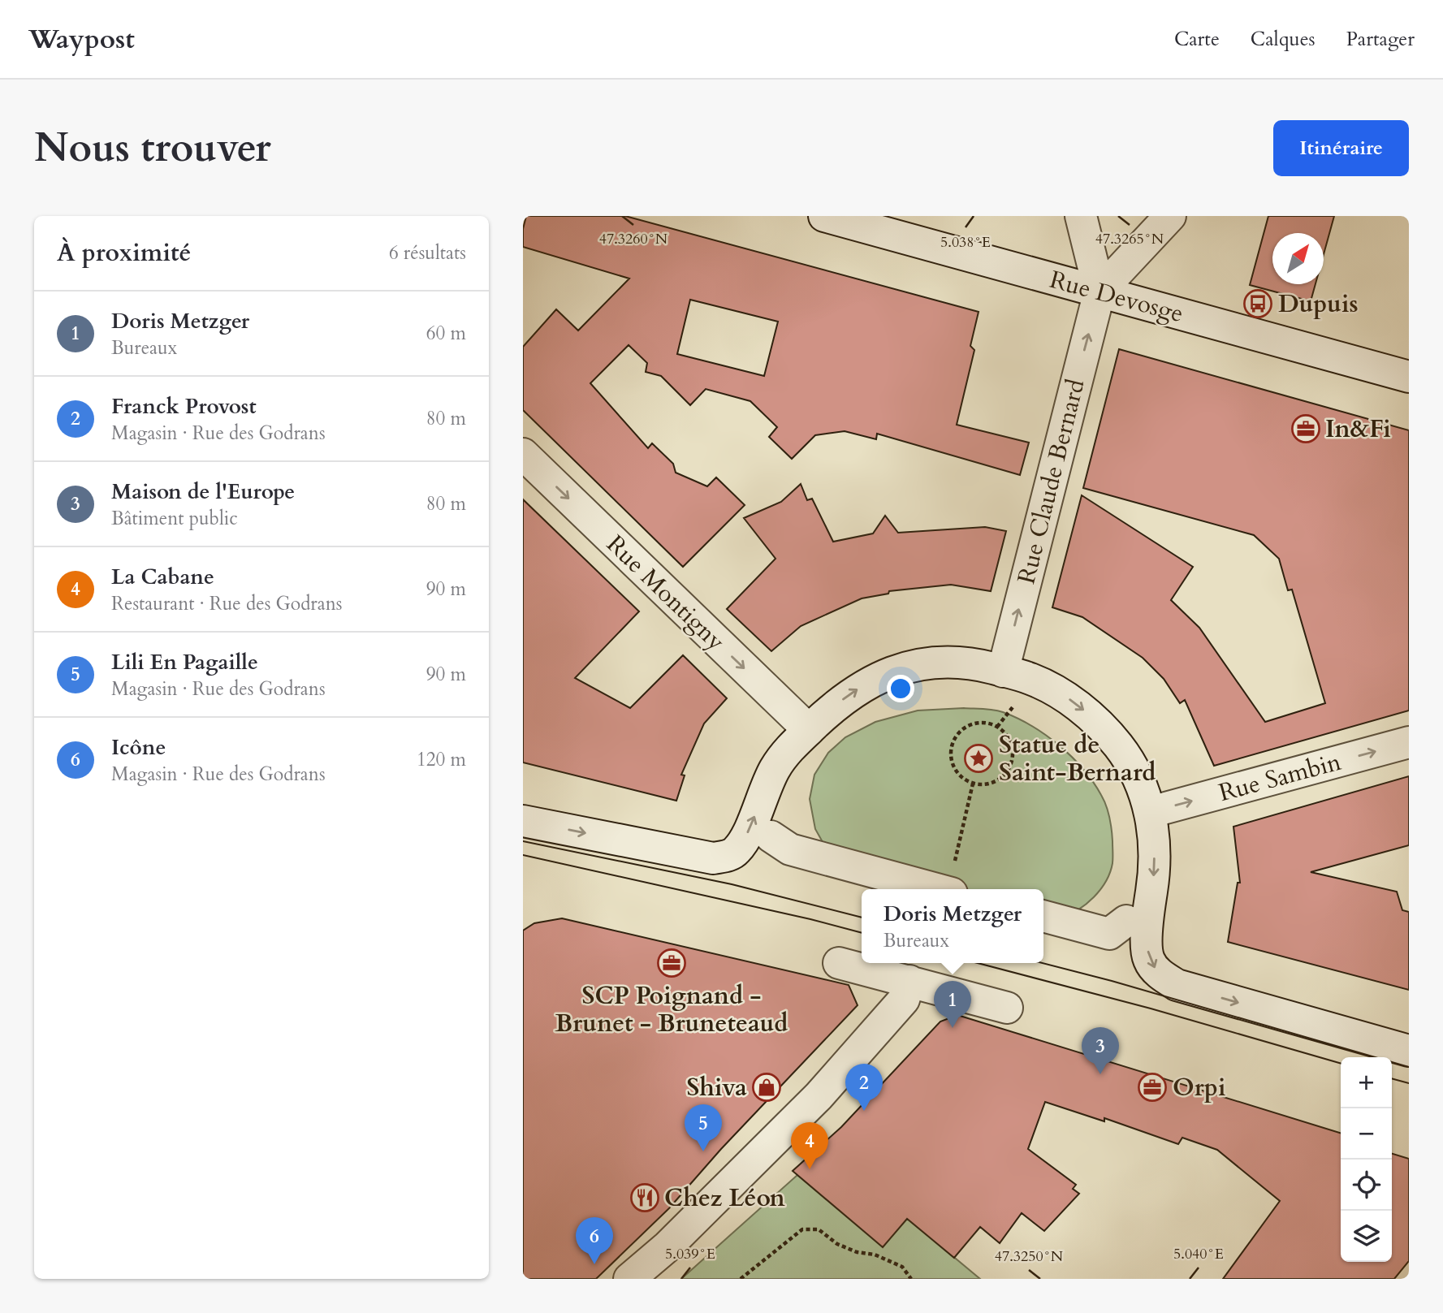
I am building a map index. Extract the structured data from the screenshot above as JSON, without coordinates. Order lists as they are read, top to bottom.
{
  "streets": {
    "street": [
      "Rue Devosge",
      "Rue Claude Bernard",
      "Rue Montigny",
      "Rue Sambin"
    ]
  },
  "crossings": [
    ["Rue Devosge", "Rue Claude Bernard"]
  ],
  "one_way": ["Rue Claude Bernard", "Rue Montigny", "Rue Sambin"],
  "places": {
    "bus stop": ["Dupuis"],
    "office": ["In&Fi", "SCP Poignand - Brunet - Bruneteaud", "Orpi"],
    "place": ["Statue de Saint-Bernard"],
    "shop": ["Shiva"],
    "restaurant": ["Chez Léon"]
  },
  "north": "top right",
  "page": {
    "header": "Waypost",
    "nav": ["Carte", "Calques", "Partager"],
    "buttons": "Itinéraire",
    "title": "Nous trouver",
    "heading": ["À proximité", "6 résultats"],
    "list": [
      {
        "mark": "1",
        "name": "Doris Metzger",
        "note": "Bureaux",
        "value": "60 m"
      },
      {
        "mark": "2",
        "name": "Franck Provost",
        "note": "Magasin · Rue des Godrans",
        "value": "80 m"
      },
      {
        "mark": "3",
        "name": "Maison de l'Europe",
        "note": "Bâtiment public",
        "value": "80 m"
      },
      {
        "mark": "4",
        "name": "La Cabane",
        "note": "Restaurant · Rue des Godrans",
        "value": "90 m"
      },
      {
        "mark": "5",
        "name": "Lili En Pagaille",
        "note": "Magasin · Rue des Godrans",
        "value": "90 m"
      },
      {
        "mark": "6",
        "name": "Icône",
        "note": "Magasin · Rue des Godrans",
        "value": "120 m"
      }
    ],
    "popup": ["Doris Metzger", "Bureaux"],
    "pins": [
      "1",
      "3",
      "2",
      "5",
      "4",
      "6"
    ],
    "map_buttons": ["+", "−"]
  },
  "coordinates": [
    "47.3265°N",
    "47.3260°N",
    "5.038°E",
    "5.039°E",
    "5.040°E",
    "47.3250°N"
  ]
}
